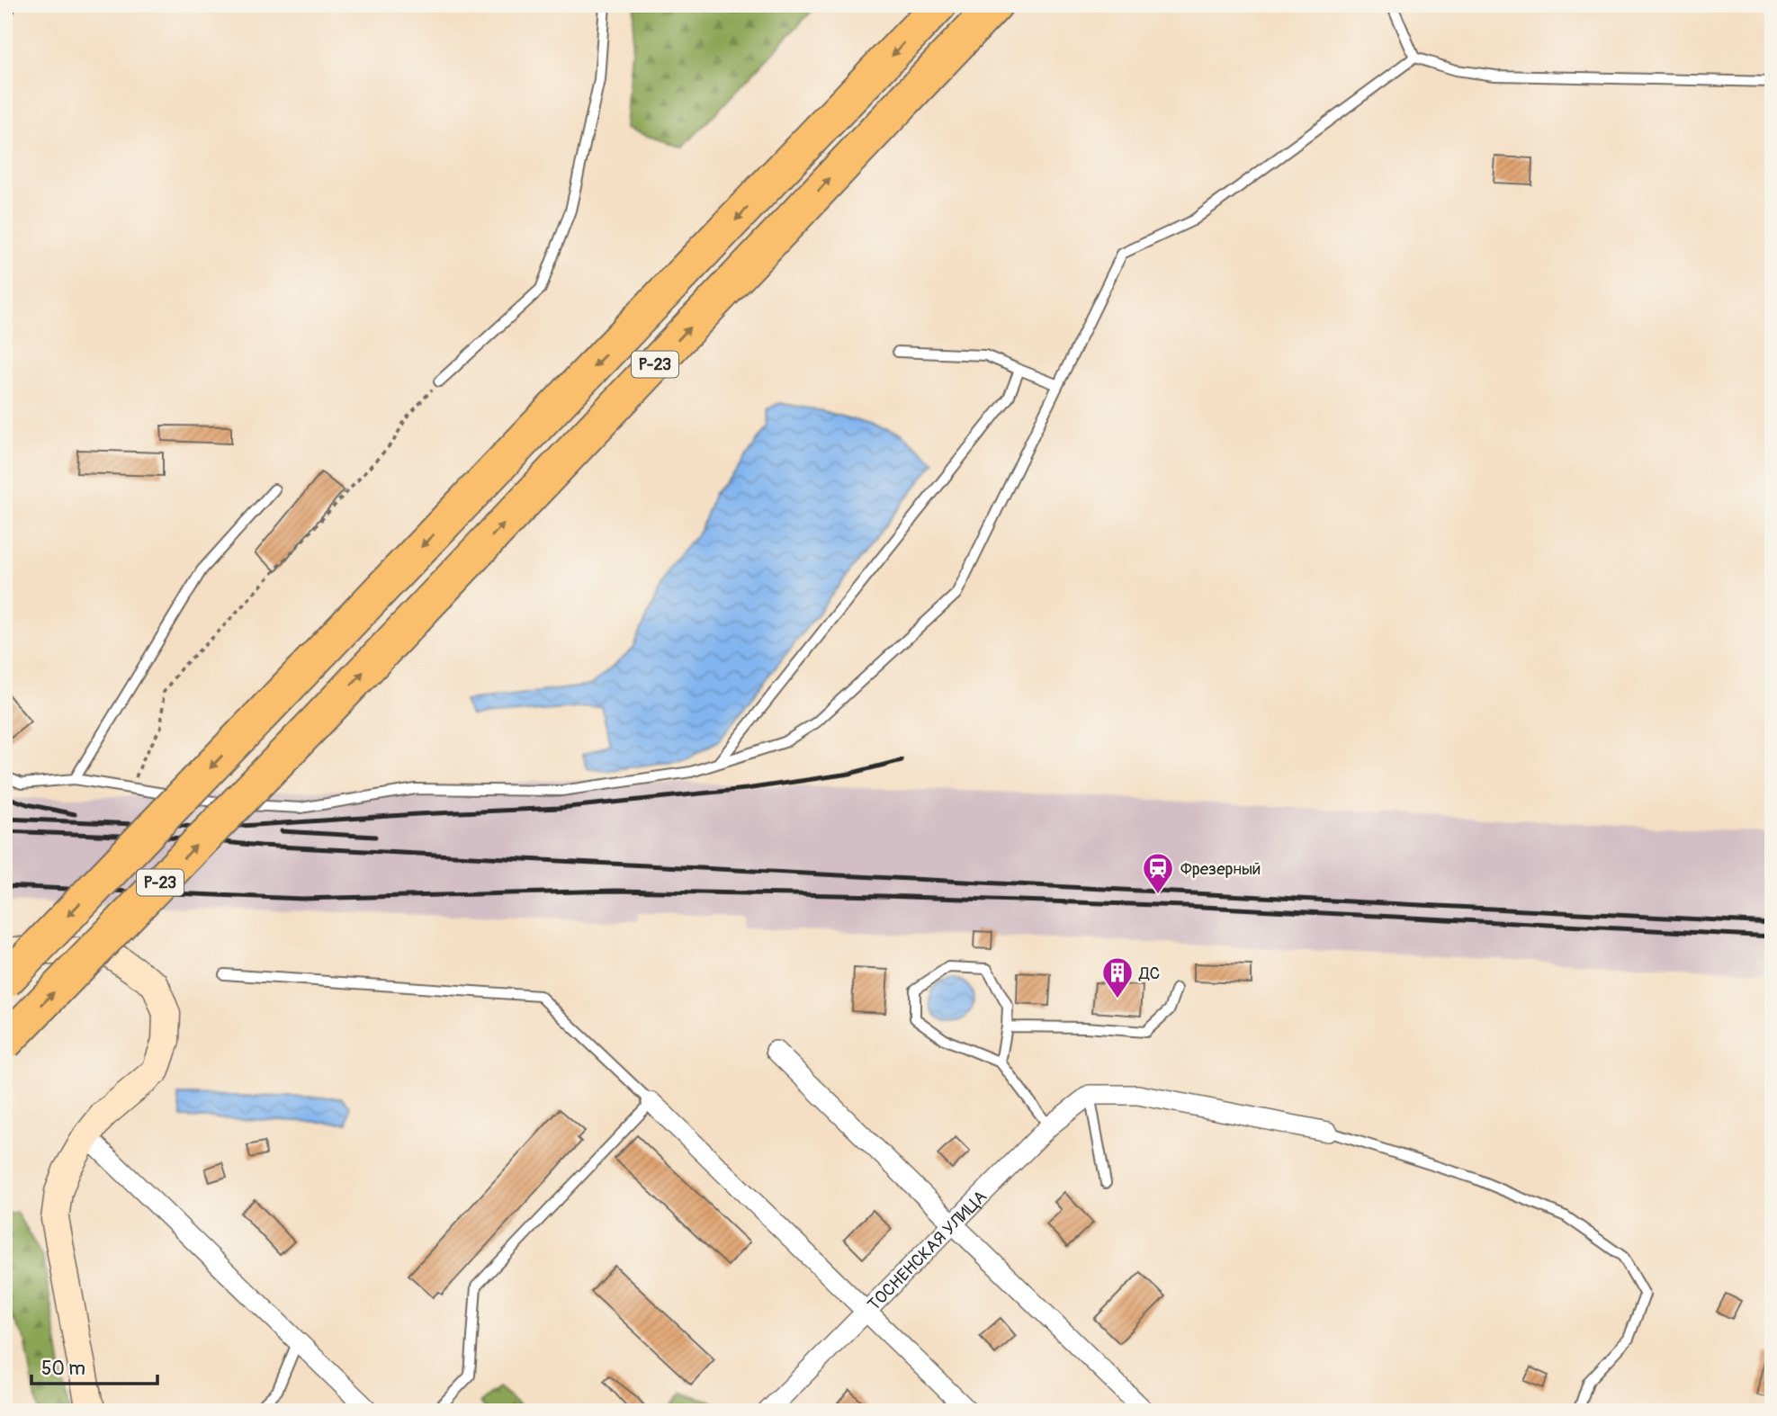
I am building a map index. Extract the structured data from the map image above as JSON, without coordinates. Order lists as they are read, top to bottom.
{
  "streets": {
    "highway": ["Р-23"],
    "street": ["ТОСНЕНСКАЯ УЛИЦА"]
  },
  "places": {
    "station": ["Фрезерный"],
    "building": ["ДС"]
  },
  "scale_bar": "50 m"
}
